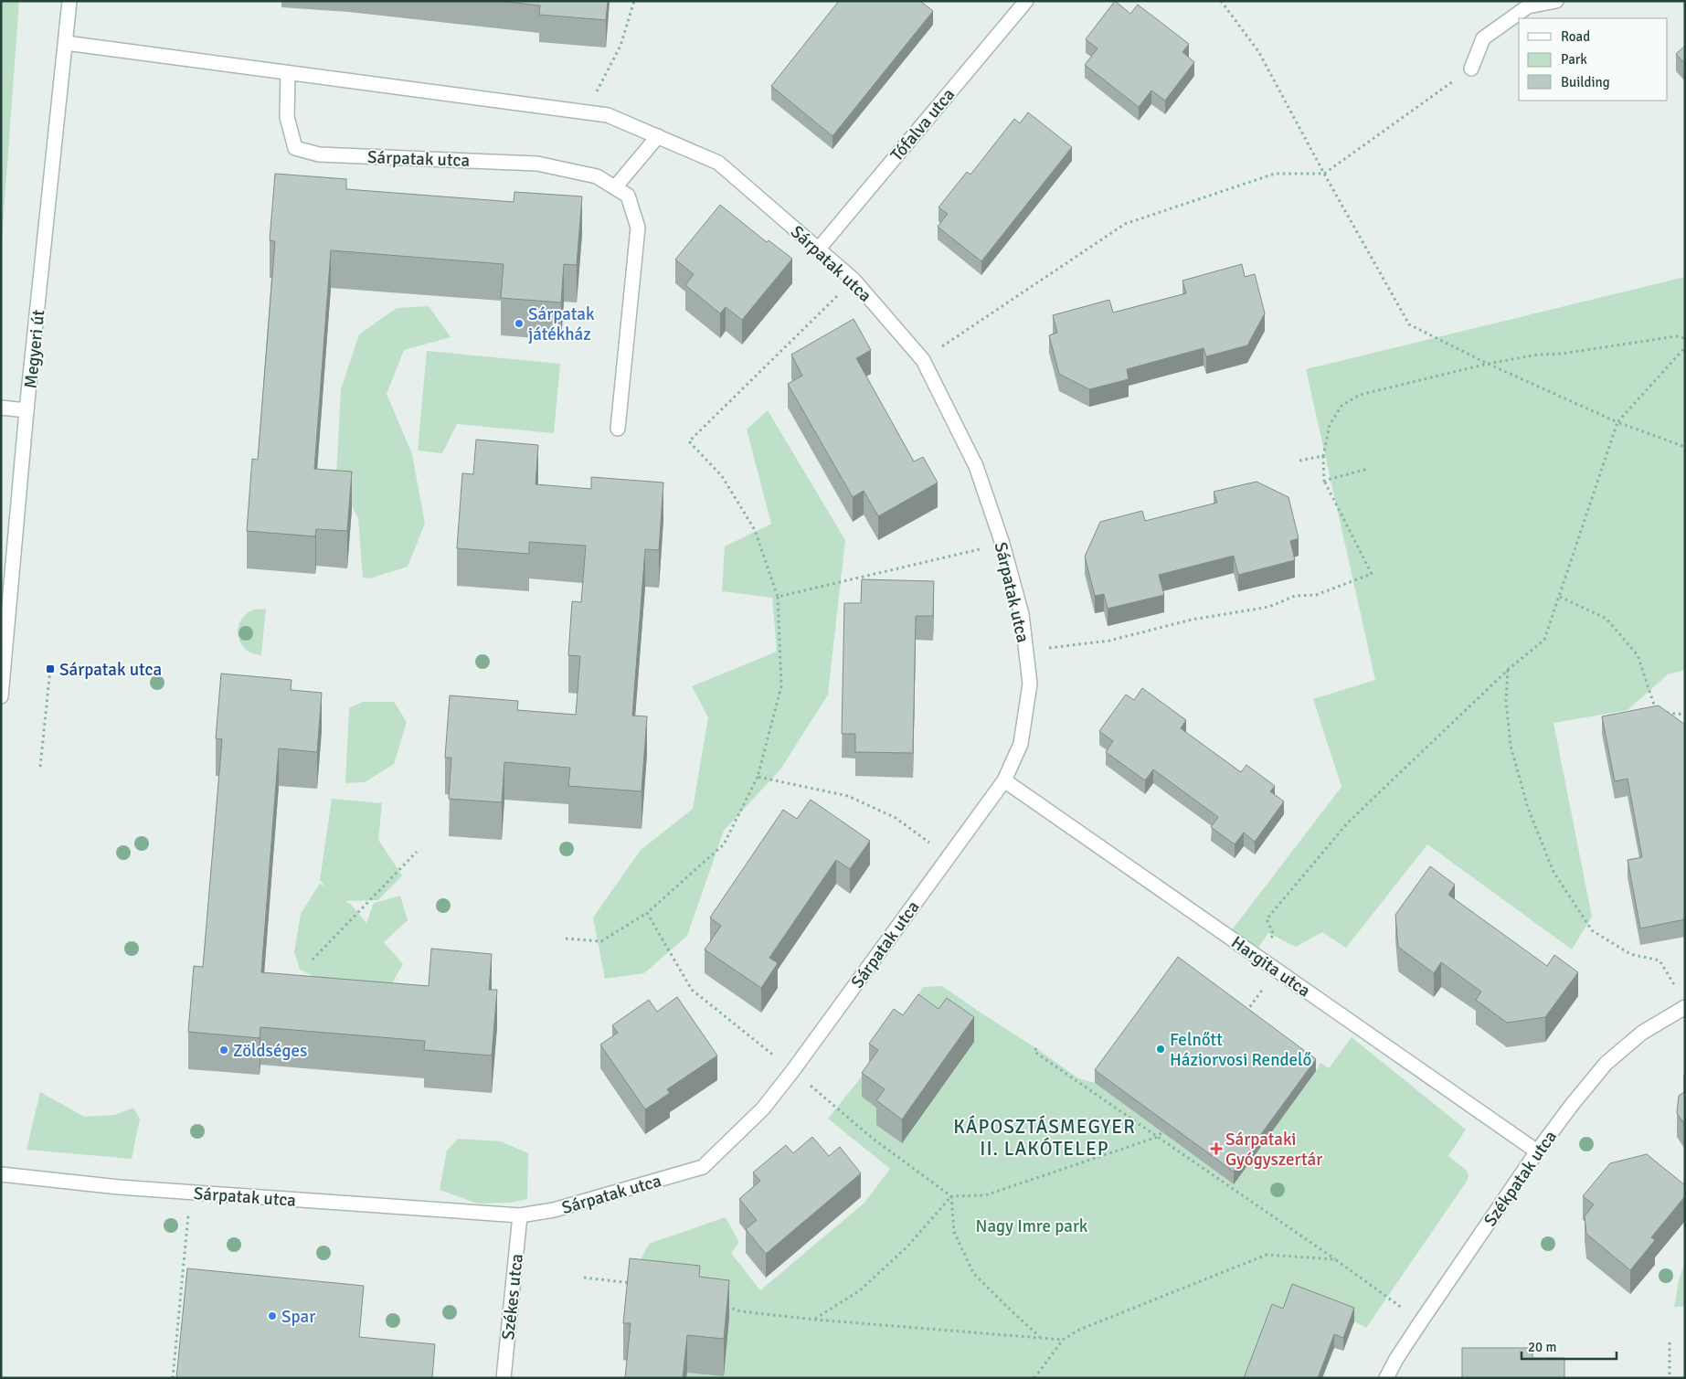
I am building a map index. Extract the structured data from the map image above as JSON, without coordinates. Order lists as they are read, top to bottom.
{
  "streets": {
    "street": [
      "Tófalva utca",
      "Sárpatak utca",
      "Megyeri út",
      "Hargita utca",
      "Székpatak utca",
      "Székes utca"
    ]
  },
  "crossings": [
    ["Tófalva utca", "Sárpatak utca"],
    ["Sárpatak utca", "Megyeri út"],
    ["Sárpatak utca", "Hargita utca"],
    ["Sárpatak utca", "Székes utca"],
    ["Hargita utca", "Székpatak utca"]
  ],
  "districts": ["KÁPOSZTÁSMEGYER II. LAKÓTELEP"],
  "parks": ["Nagy Imre park"],
  "places": {
    "other": [
      "Sárpatak játékház",
      "Felnőtt Háziorvosi Rendelő",
      "Zöldséges",
      "Spar"
    ],
    "transit": ["Sárpatak utca"],
    "health": ["Sárpataki Gyógyszertár"]
  },
  "legend": ["Road", "Park", "Building"],
  "scale_bar": "20 m"
}
